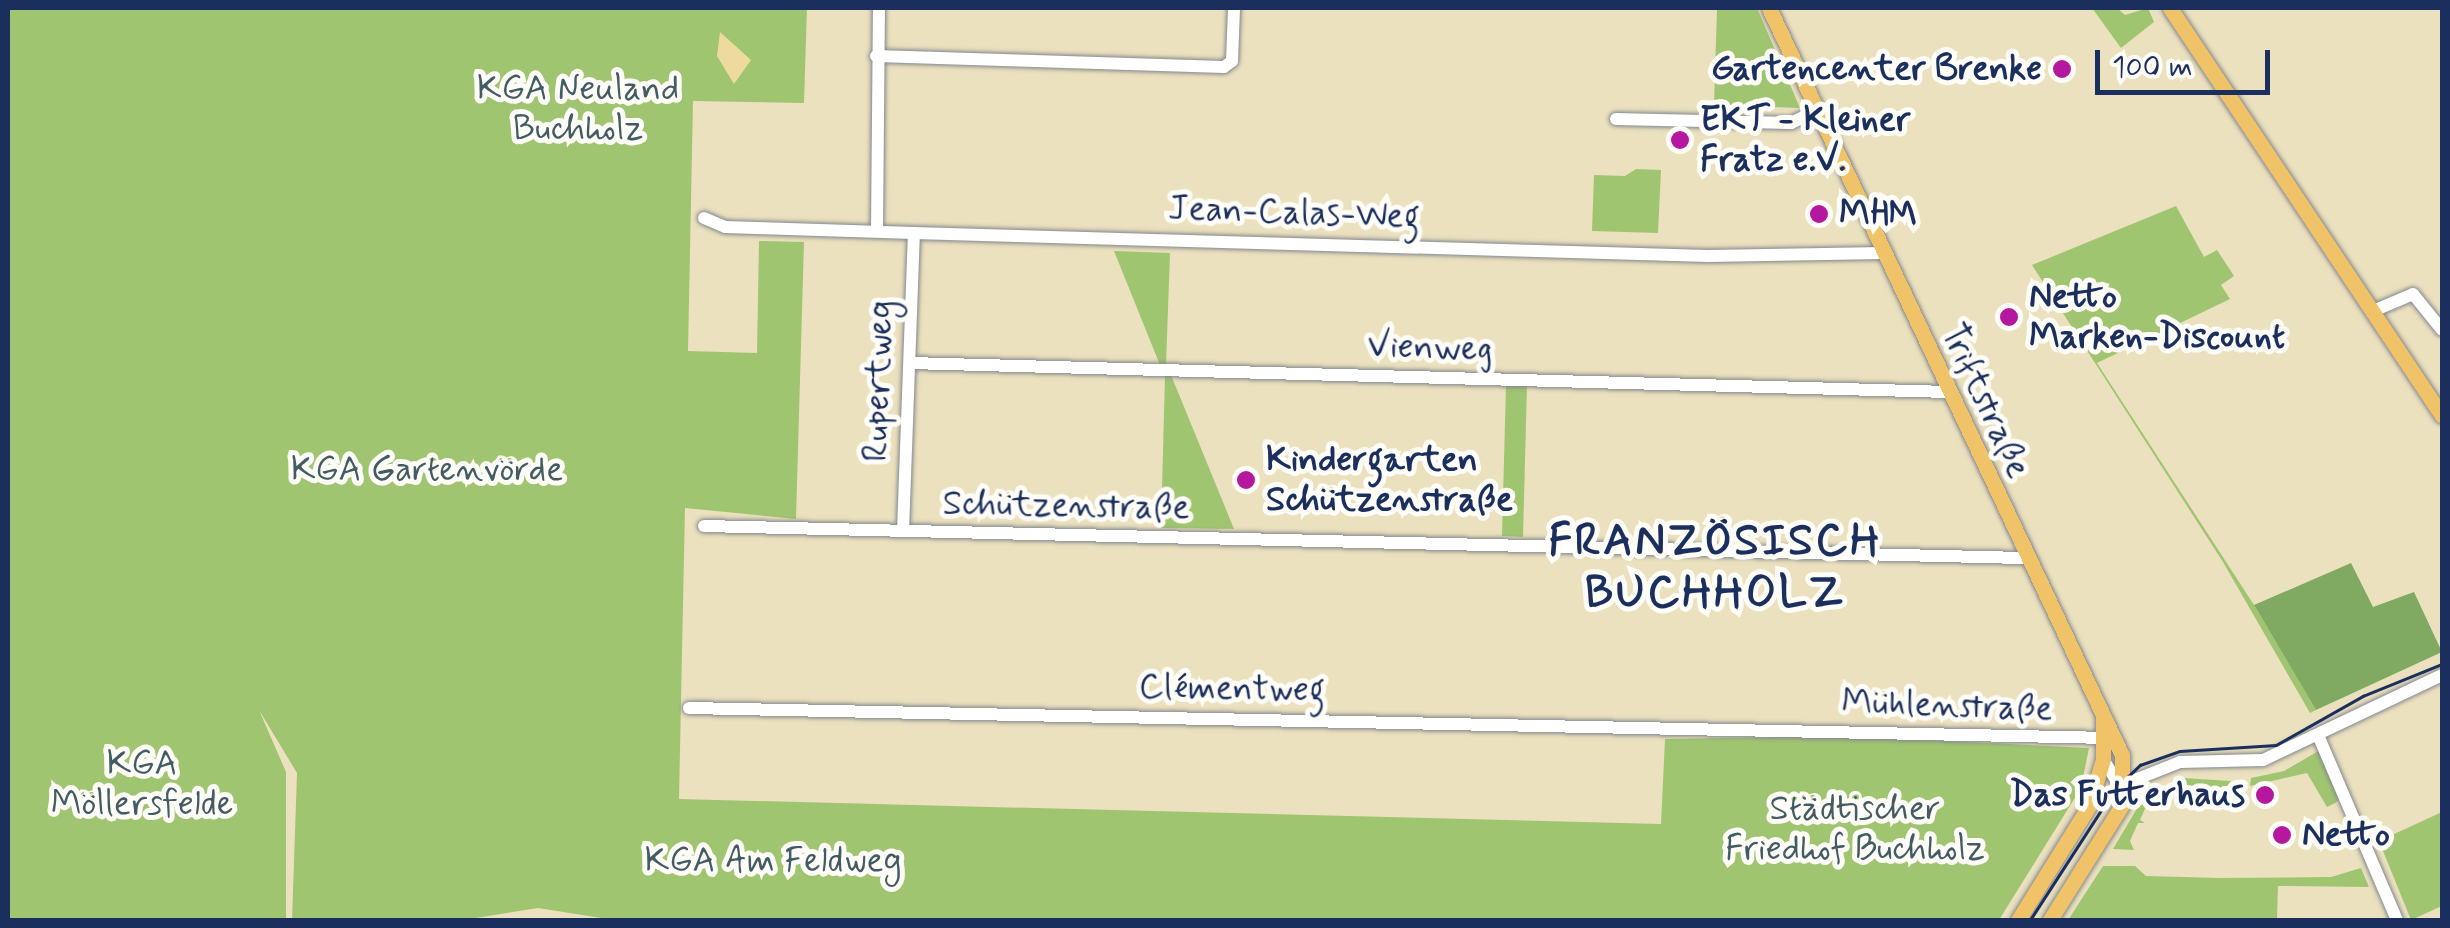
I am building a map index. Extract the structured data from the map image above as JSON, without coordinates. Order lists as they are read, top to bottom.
{
  "streets": {
    "main road": ["Triftstraße"],
    "street": [
      "Jean-Calas-Weg",
      "Vienweg",
      "Rupertweg",
      "Schützenstraße",
      "Clémentweg",
      "Mühlenstraße"
    ]
  },
  "crossings": [
    ["Jean-Calas-Weg", "Rupertweg"],
    ["Jean-Calas-Weg", "Triftstraße"],
    ["Vienweg", "Rupertweg"],
    ["Vienweg", "Triftstraße"],
    ["Rupertweg", "Schützenstraße"],
    ["Triftstraße", "Schützenstraße"],
    ["Triftstraße", "Mühlenstraße"],
    ["Clémentweg", "Mühlenstraße"]
  ],
  "districts": ["FRANZÖSISCH BUCHHOLZ"],
  "parks": [
    "KGA Neuland Buchholz",
    "KGA Gartenvörde",
    "KGA Möllersfelde",
    "Städtischer Friedhof Buchholz",
    "KGA Am Feldweg"
  ],
  "places": [
    "Gartencenter Brenke",
    "EKT - Kleiner Fratz e.V.",
    "MHM",
    "Netto Marken-Discount",
    "Kindergarten Schützenstraße",
    "Das Futterhaus",
    "Netto"
  ],
  "scale_bar": "100 m"
}
